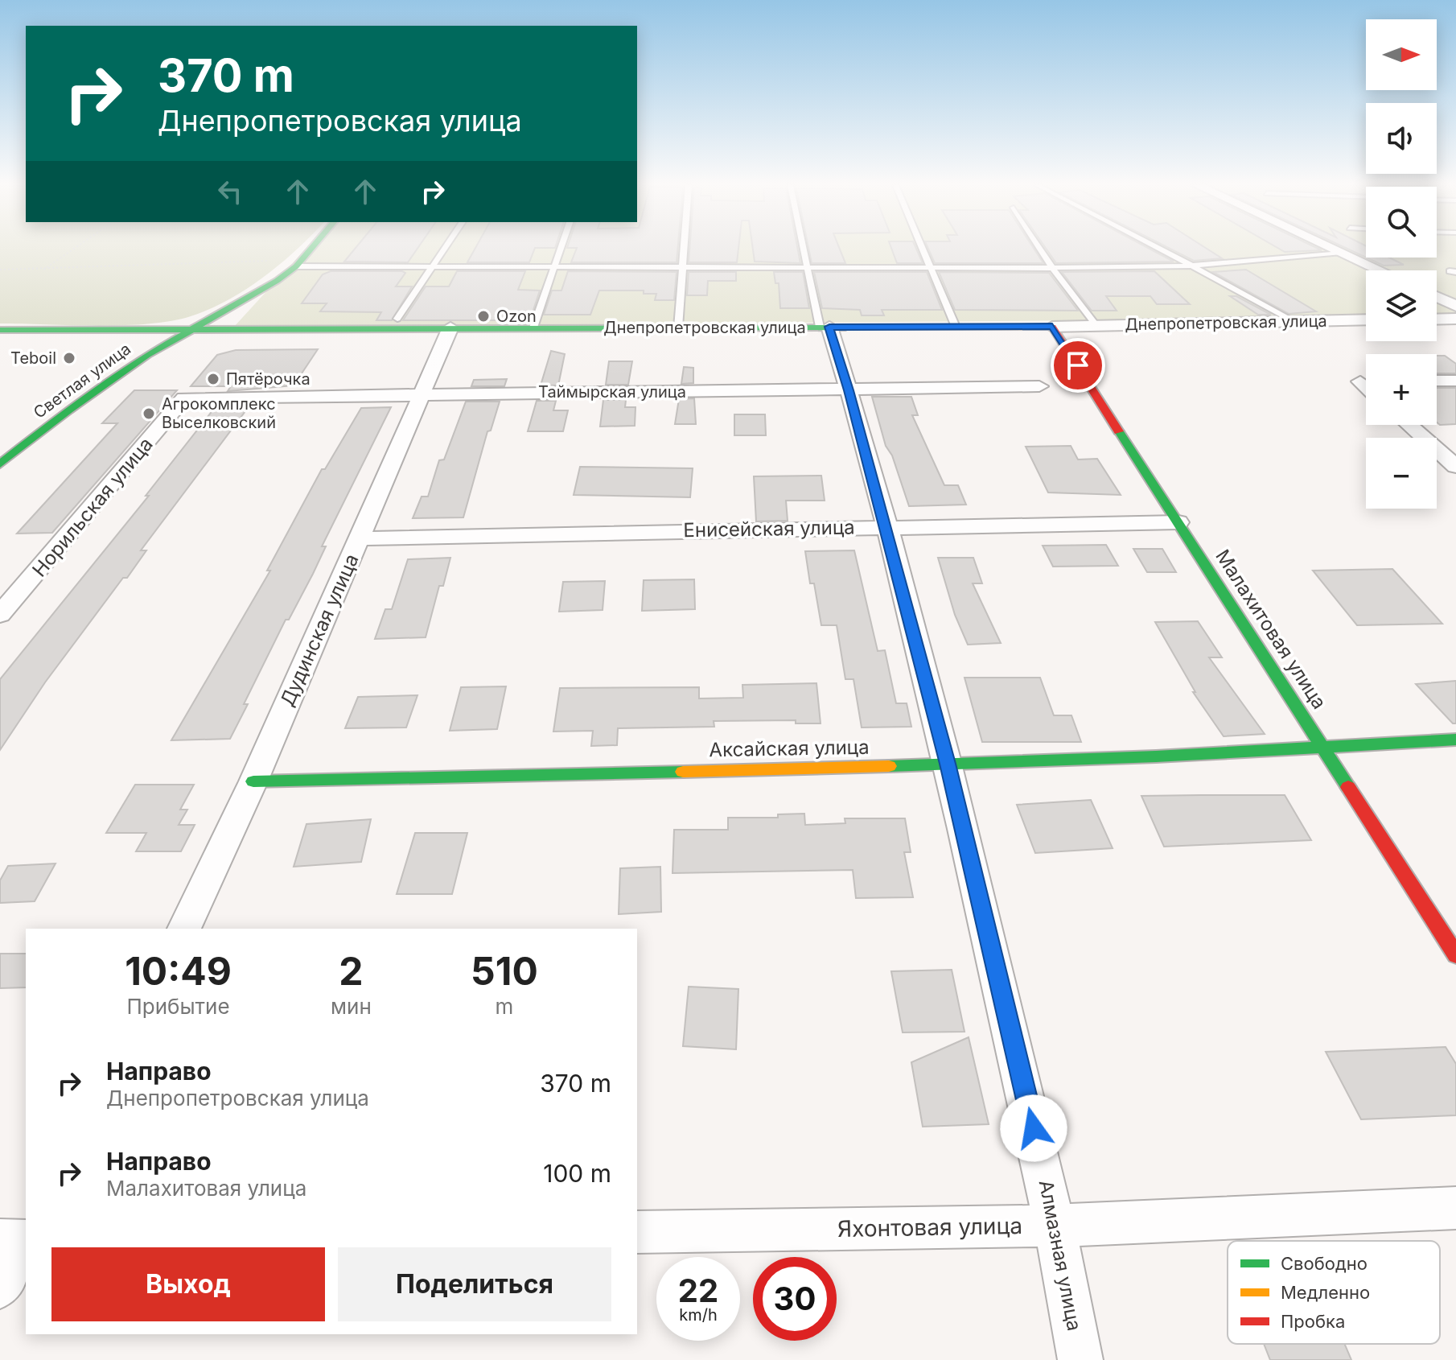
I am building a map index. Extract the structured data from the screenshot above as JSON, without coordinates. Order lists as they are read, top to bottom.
{
  "streets": {
    "street": [
      "Днепропетровская улица",
      "Светлая улица",
      "Таймырская улица",
      "Норильская улица",
      "Енисейская улица",
      "Малахитовая улица",
      "Дудинская улица",
      "Аксайская улица",
      "Яхонтовая улица",
      "Алмазная улица"
    ]
  },
  "crossings": [
    ["Днепропетровская улица", "Светлая улица"],
    ["Днепропетровская улица", "Малахитовая улица"],
    ["Днепропетровская улица", "Дудинская улица"],
    ["Днепропетровская улица", "Алмазная улица"],
    ["Таймырская улица", "Норильская улица"],
    ["Таймырская улица", "Дудинская улица"],
    ["Таймырская улица", "Алмазная улица"],
    ["Енисейская улица", "Малахитовая улица"],
    ["Енисейская улица", "Дудинская улица"],
    ["Енисейская улица", "Алмазная улица"],
    ["Малахитовая улица", "Аксайская улица"],
    ["Дудинская улица", "Аксайская улица"],
    ["Аксайская улица", "Алмазная улица"],
    ["Яхонтовая улица", "Алмазная улица"]
  ],
  "places": [
    "Ozon",
    "Teboil",
    "Пятёрочка",
    "Агрокомплекс Выселковский"
  ],
  "legend": ["Свободно", "Медленно", "Пробка"],
  "north": "right",
  "page": {
    "map_buttons": ["+", "−"],
    "turn": ["370 m", "Днепропетровская улица"],
    "eta": [
      "10:49",
      "Прибытие",
      "2",
      "мин",
      "510",
      "m"
    ],
    "list": [
      {
        "name": "Направо",
        "note": "Днепропетровская улица",
        "value": "370 m"
      },
      {
        "name": "Направо",
        "note": "Малахитовая улица",
        "value": "100 m"
      }
    ],
    "buttons": ["Выход", "Поделиться"],
    "speed": "22 km/h",
    "limit": "30"
  }
}
